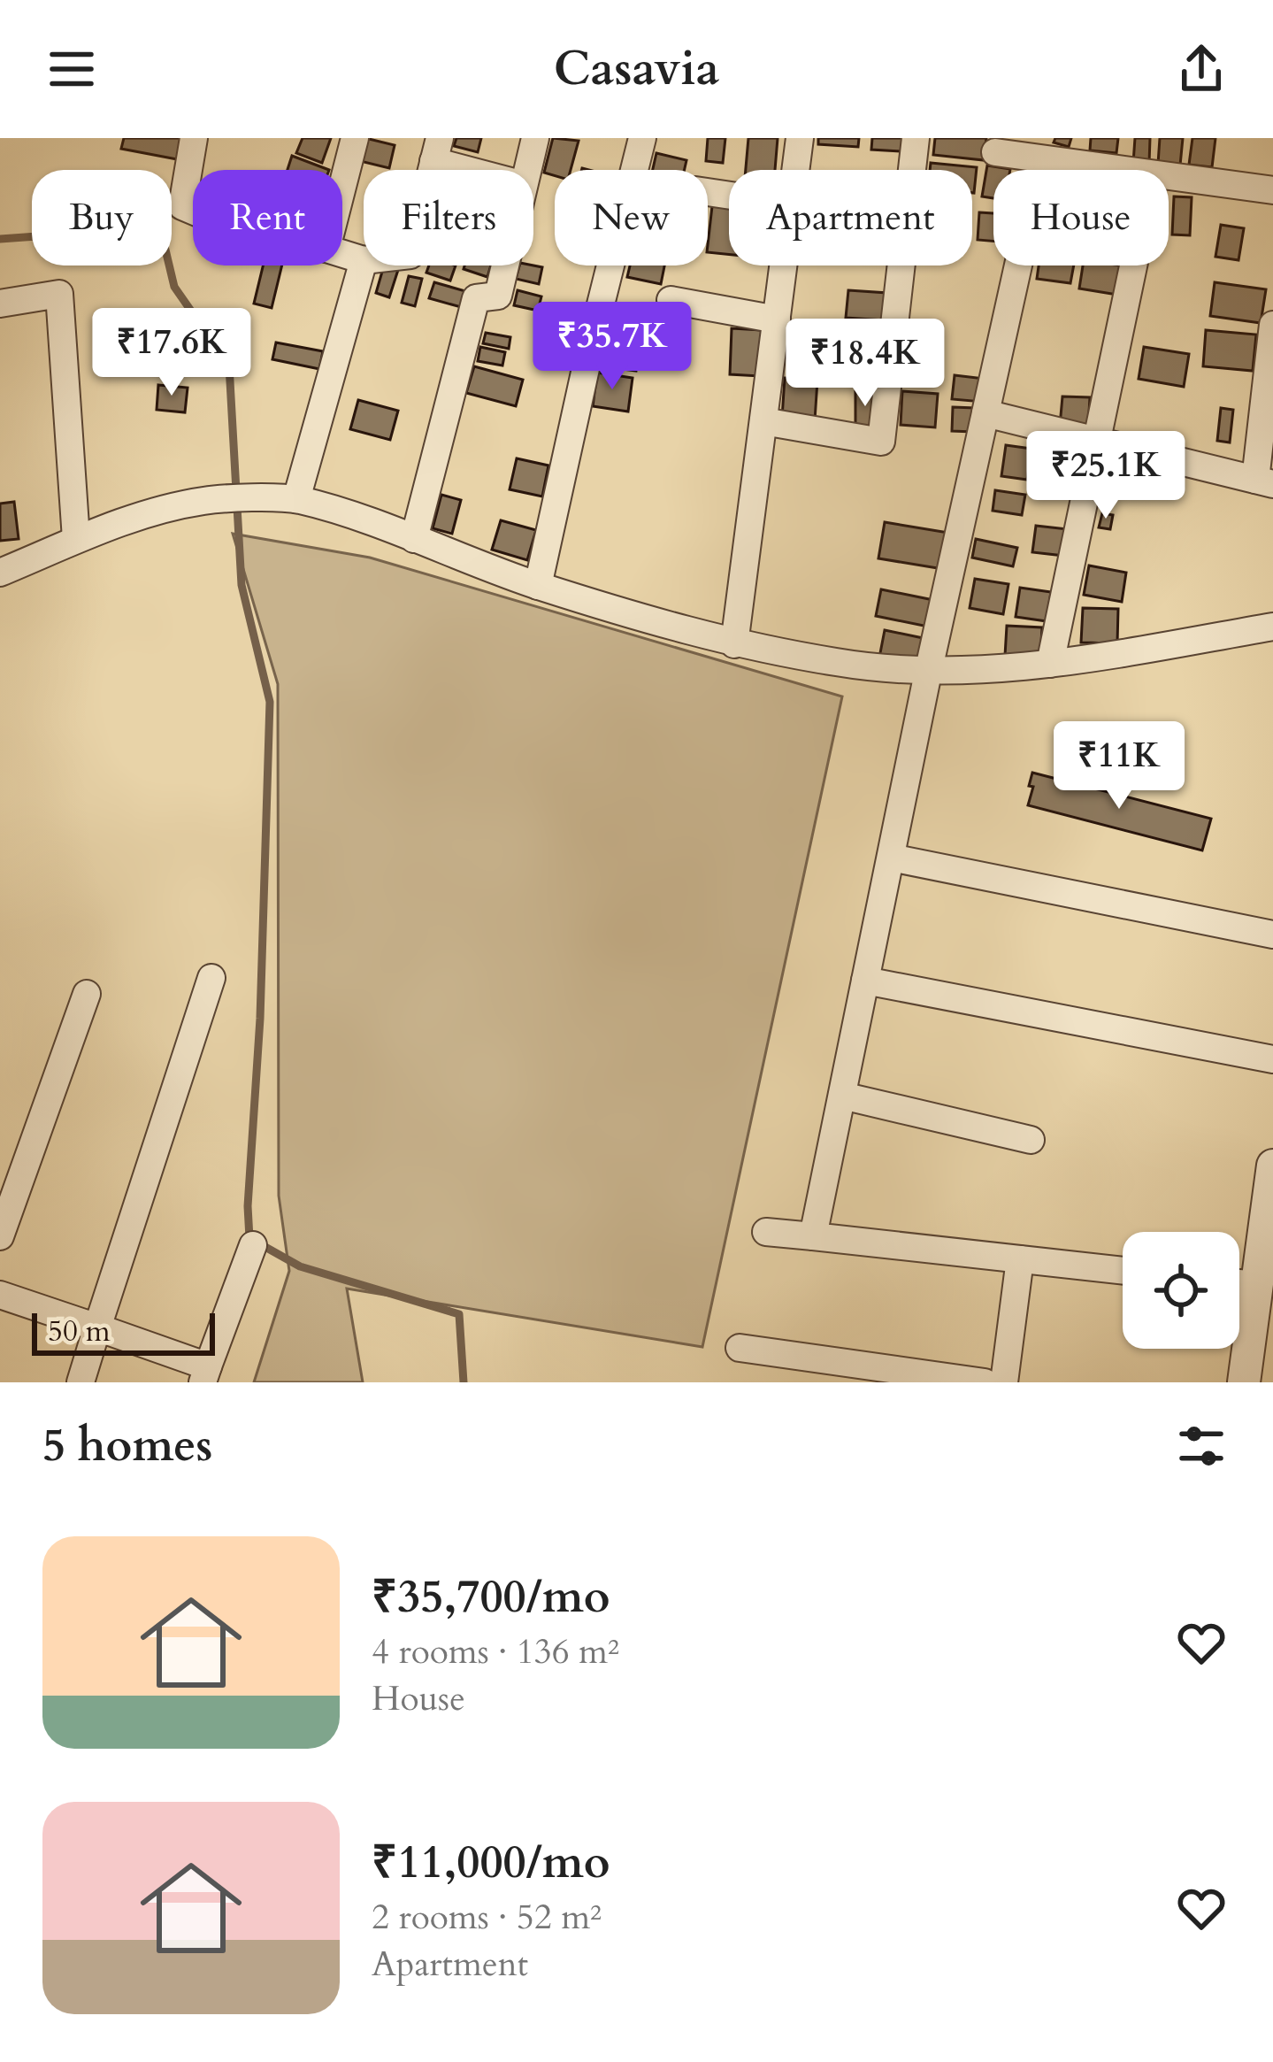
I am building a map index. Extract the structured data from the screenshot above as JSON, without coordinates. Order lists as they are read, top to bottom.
{
  "scale_bar": "50 m",
  "page": {
    "header": "Casavia",
    "chip": [
      "Buy",
      "Rent",
      "Filters",
      "New",
      "Apartment",
      "House"
    ],
    "price": [
      "₹35.7K",
      "₹17.6K",
      "₹18.4K",
      "₹25.1K",
      "₹11K"
    ],
    "scale": "50 m",
    "heading": "5 homes",
    "list": [
      {
        "name": "₹35,700/mo",
        "note": "4 rooms · 136 m² · House"
      },
      {
        "name": "₹11,000/mo",
        "note": "2 rooms · 52 m² · Apartment"
      }
    ]
  }
}
